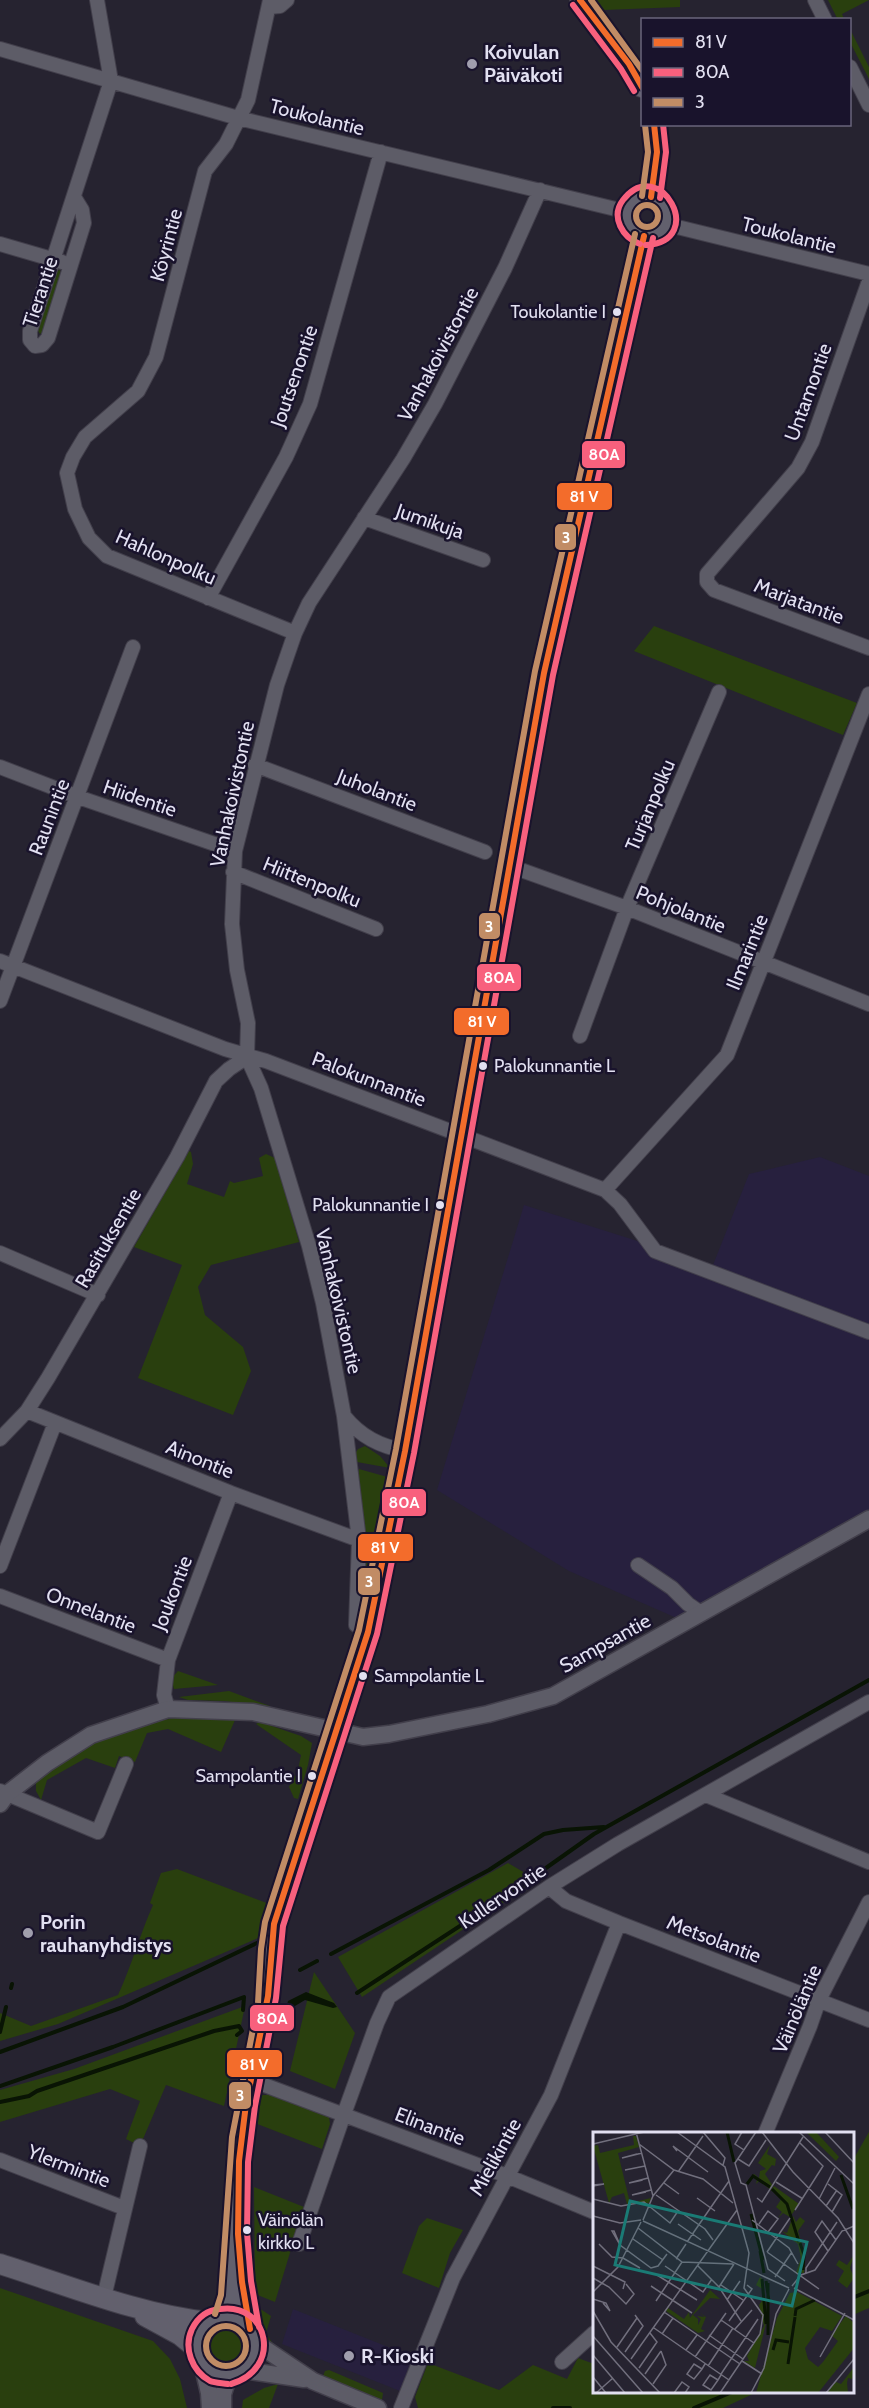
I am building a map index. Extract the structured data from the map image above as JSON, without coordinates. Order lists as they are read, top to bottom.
{
  "streets": {
    "street": [
      "Toukolantie",
      "Köyrintie",
      "Tierantie",
      "Vanhakoivistontie",
      "Joutsenontie",
      "Untamontie",
      "Jumikuja",
      "Hahlonpolku",
      "Marjatantie",
      "Juholantie",
      "Hiidentie",
      "Turjanpolku",
      "Raunintie",
      "Hiittenpolku",
      "Pohjolantie",
      "Ilmarintie",
      "Palokunnantie",
      "Rasituksentie",
      "Ainontie",
      "Joukontie",
      "Onnelantie",
      "Sampsantie",
      "Kullervontie",
      "Metsolantie",
      "Väinöläntie",
      "Elinantie",
      "Mielikintie",
      "Ylermintie"
    ]
  },
  "crossings": [
    ["Toukolantie", "Köyrintie"],
    ["Toukolantie", "Tierantie"],
    ["Toukolantie", "Vanhakoivistontie"],
    ["Toukolantie", "Joutsenontie"],
    ["Köyrintie", "Hahlonpolku"],
    ["Vanhakoivistontie", "Jumikuja"],
    ["Vanhakoivistontie", "Hahlonpolku"],
    ["Vanhakoivistontie", "Juholantie"],
    ["Vanhakoivistontie", "Hiidentie"],
    ["Vanhakoivistontie", "Hiittenpolku"],
    ["Vanhakoivistontie", "Palokunnantie"],
    ["Vanhakoivistontie", "Rasituksentie"],
    ["Vanhakoivistontie", "Ainontie"],
    ["Joutsenontie", "Hahlonpolku"],
    ["Untamontie", "Marjatantie"],
    ["Hiidentie", "Raunintie"],
    ["Turjanpolku", "Pohjolantie"],
    ["Raunintie", "Palokunnantie"],
    ["Pohjolantie", "Ilmarintie"],
    ["Ilmarintie", "Palokunnantie"],
    ["Palokunnantie", "Rasituksentie"],
    ["Rasituksentie", "Ainontie"],
    ["Ainontie", "Joukontie"],
    ["Joukontie", "Onnelantie"],
    ["Joukontie", "Sampsantie"],
    ["Kullervontie", "Metsolantie"],
    ["Kullervontie", "Elinantie"],
    ["Metsolantie", "Väinöläntie"],
    ["Metsolantie", "Mielikintie"],
    ["Elinantie", "Mielikintie"]
  ],
  "places": [
    "Koivulan Päiväkoti",
    "Toukolantie I",
    "Palokunnantie L",
    "Palokunnantie I",
    "Sampolantie L",
    "Sampolantie I",
    "Porin rauhanyhdistys",
    "Väinölän kirkko L",
    "R-Kioski"
  ],
  "lines": ["transit line 3", "transit line 80A"],
  "legend": ["81 V", "80A", "3"]
}
